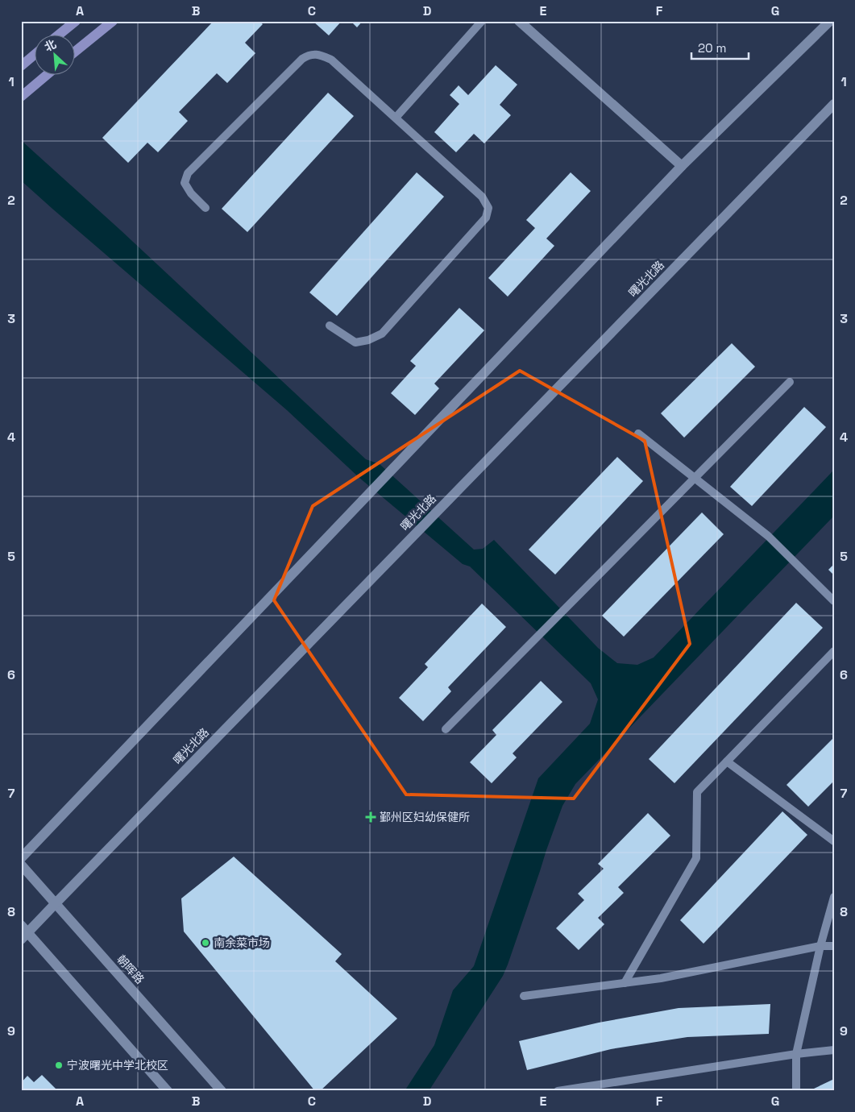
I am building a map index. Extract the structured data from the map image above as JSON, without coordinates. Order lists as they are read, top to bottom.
{
  "streets": {
    "main road": ["曙光北路", "朝晖路"]
  },
  "crossings": [
    ["曙光北路", "朝晖路"]
  ],
  "places": {
    "health": ["鄞州区妇幼保健所"],
    "other": ["南余菜市场", "宁波曙光中学北校区"]
  },
  "scale_bar": "20 m",
  "north": "top left",
  "grid": {
    "columns": [
      "A",
      "B",
      "C",
      "D",
      "E",
      "F",
      "G"
    ],
    "rows": [
      "1",
      "2",
      "3",
      "4",
      "5",
      "6",
      "7",
      "8",
      "9"
    ]
  }
}
